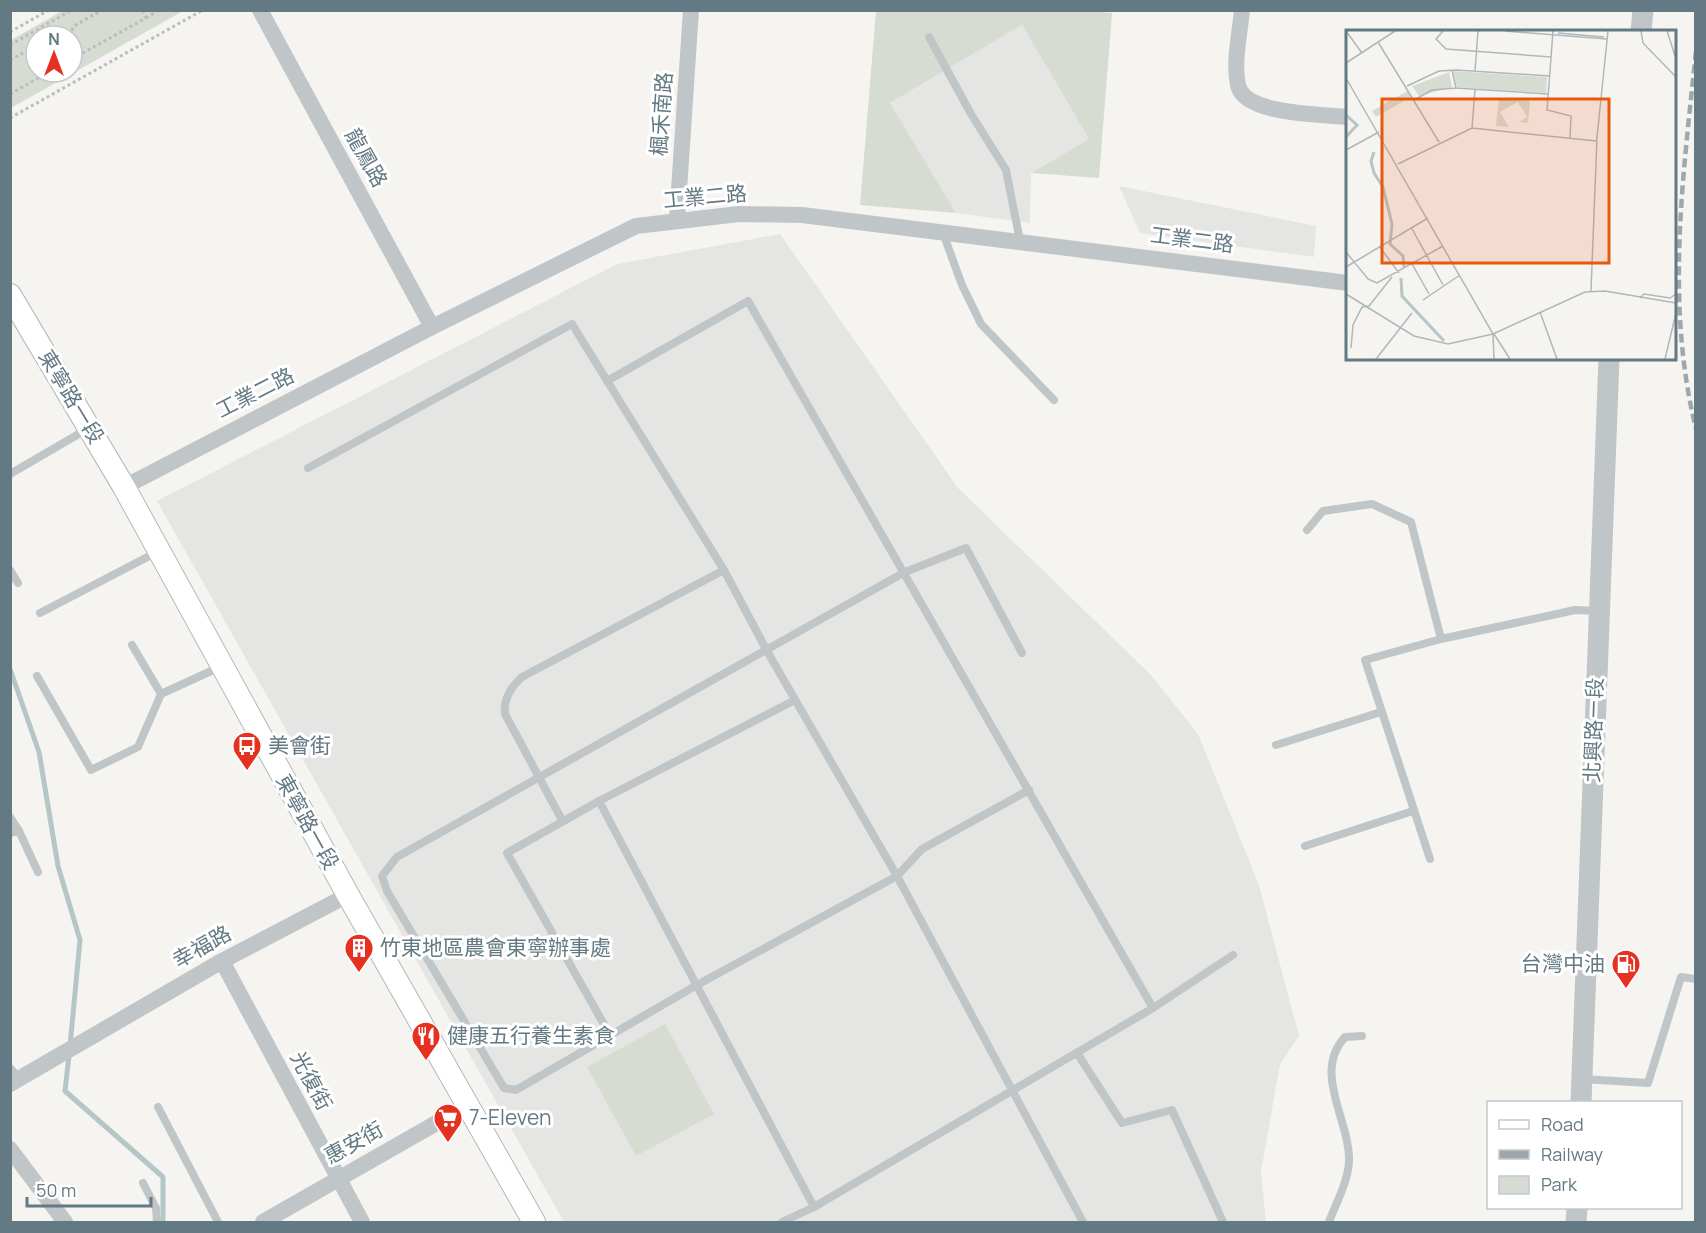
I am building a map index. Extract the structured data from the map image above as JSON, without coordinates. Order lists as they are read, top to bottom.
{
  "streets": {
    "main road": ["東寧路一段"],
    "street": [
      "楓禾南路",
      "龍鳳路",
      "工業二路",
      "北興路ㄧ段",
      "幸福路",
      "光復街",
      "惠安街"
    ]
  },
  "crossings": [
    ["楓禾南路", "工業二路"],
    ["龍鳳路", "工業二路"],
    ["工業二路", "東寧路一段"],
    ["東寧路一段", "幸福路"],
    ["東寧路一段", "惠安街"],
    ["幸福路", "光復街"],
    ["光復街", "惠安街"]
  ],
  "places": {
    "bus stop": ["美會街"],
    "building": ["竹東地區農會東寧辦事處"],
    "fuel station": ["台灣中油"],
    "restaurant": ["健康五行養生素食"],
    "supermarket": ["7-Eleven"]
  },
  "legend": ["Road", "Railway", "Park"],
  "scale_bar": "50 m",
  "north": "top"
}
